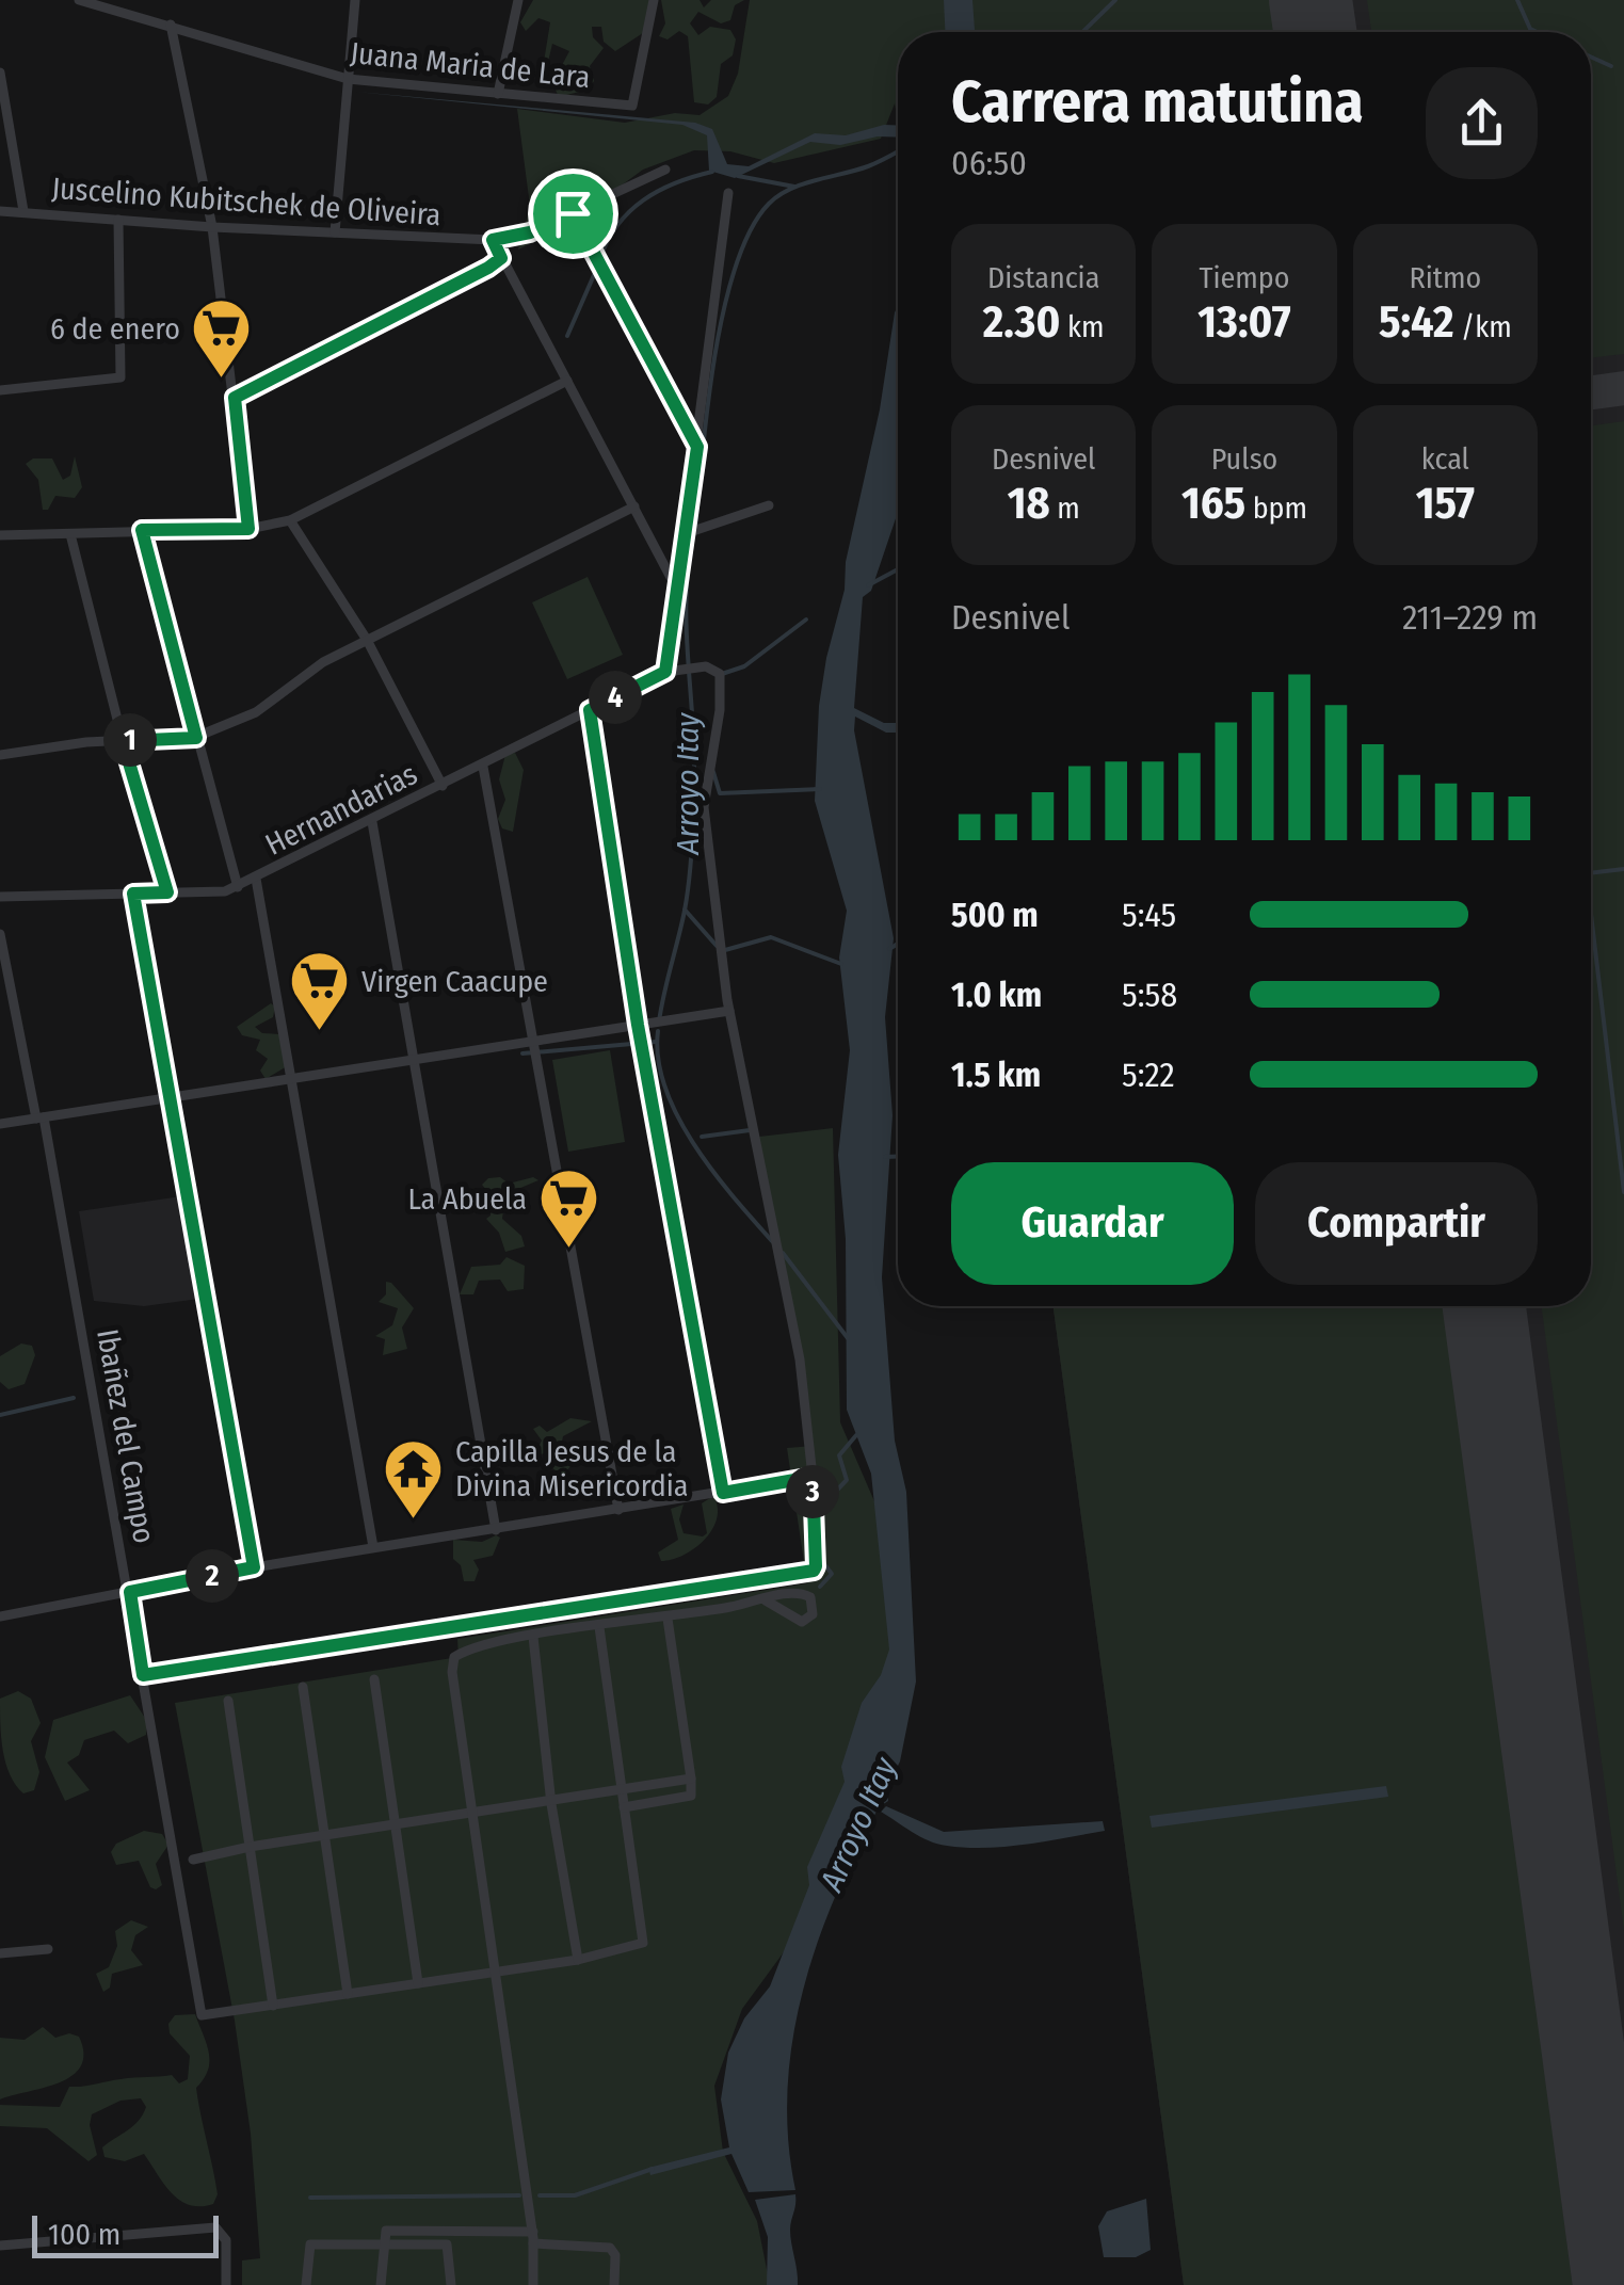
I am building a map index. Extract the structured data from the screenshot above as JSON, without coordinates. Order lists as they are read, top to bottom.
{
  "streets": {
    "street": [
      "Juana Maria de Lara",
      "Juscelino Kubitschek de Oliveira",
      "Hernandarias",
      "Ibañez del Campo"
    ]
  },
  "water": ["Arroyo Itay"],
  "places": {
    "supermarket": ["6 de enero", "Virgen Caacupe", "La Abuela"],
    "temple": ["Capilla Jesus de la Divina Misericordia"]
  },
  "scale_bar": "100 m",
  "page": {
    "heading": ["Carrera matutina", "06:50"],
    "stats": [
      ["Distancia", "2.30 km"],
      ["Tiempo", "13:07"],
      ["Ritmo", "5:42 /km"],
      ["Desnivel", "18 m"],
      ["Pulso", "165 bpm"],
      ["kcal", "157"]
    ],
    "chart": ["Desnivel", "211–229 m"],
    "pins": [
      "4",
      "1",
      "3",
      "2"
    ],
    "list": [
      {
        "name": "500 m",
        "note": "5:45"
      },
      {
        "name": "1.0 km",
        "note": "5:58"
      },
      {
        "name": "1.5 km",
        "note": "5:22"
      }
    ],
    "buttons": ["Guardar", "Compartir"],
    "scale": "100 m"
  }
}
